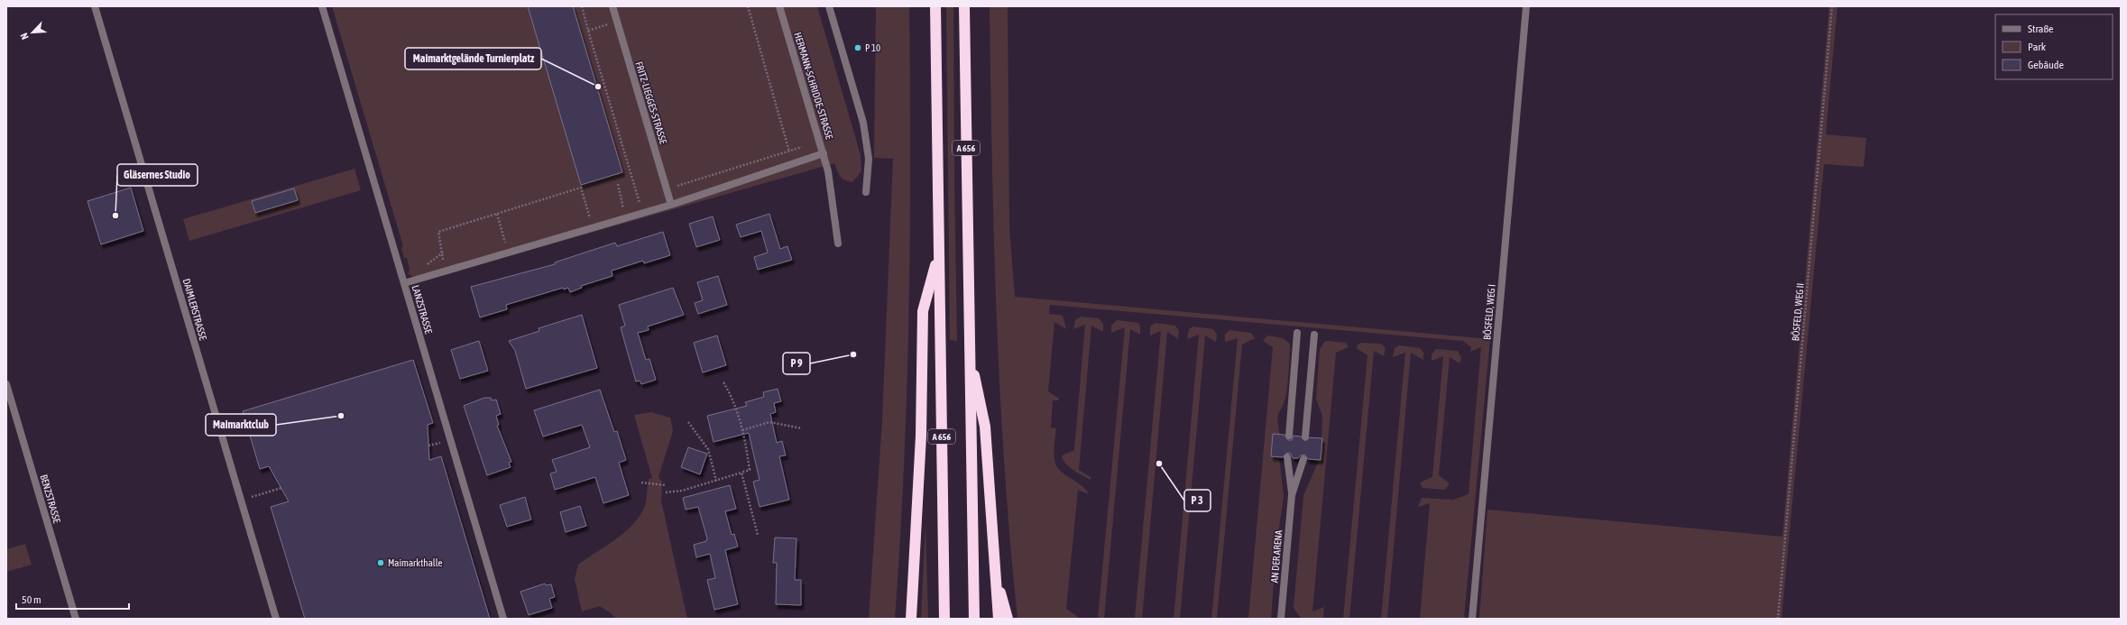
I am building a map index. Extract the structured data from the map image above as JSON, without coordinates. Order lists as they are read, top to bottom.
{
  "streets": {
    "highway": ["A 656"],
    "street": [
      "HERMANN-SCHRIDDE-STRASSE",
      "FRITZ-LIEGGES-STRASSE",
      "DAIMLERSTRASSE",
      "LANZSTRASSE",
      "BÖSFELD, WEG I",
      "BENZSTRASSE",
      "AN DER ARENA"
    ],
    "path": ["BÖSFELD, WEG II"]
  },
  "places": [
    "P 10",
    "Maimarktgelände Turnierplatz",
    "Gläsernes Studio",
    "P 9",
    "Maimarktclub",
    "P 3",
    "Maimarkthalle"
  ],
  "legend": ["Straße", "Park", "Gebäude"],
  "scale_bar": "50 m",
  "north": "bottom left"
}
